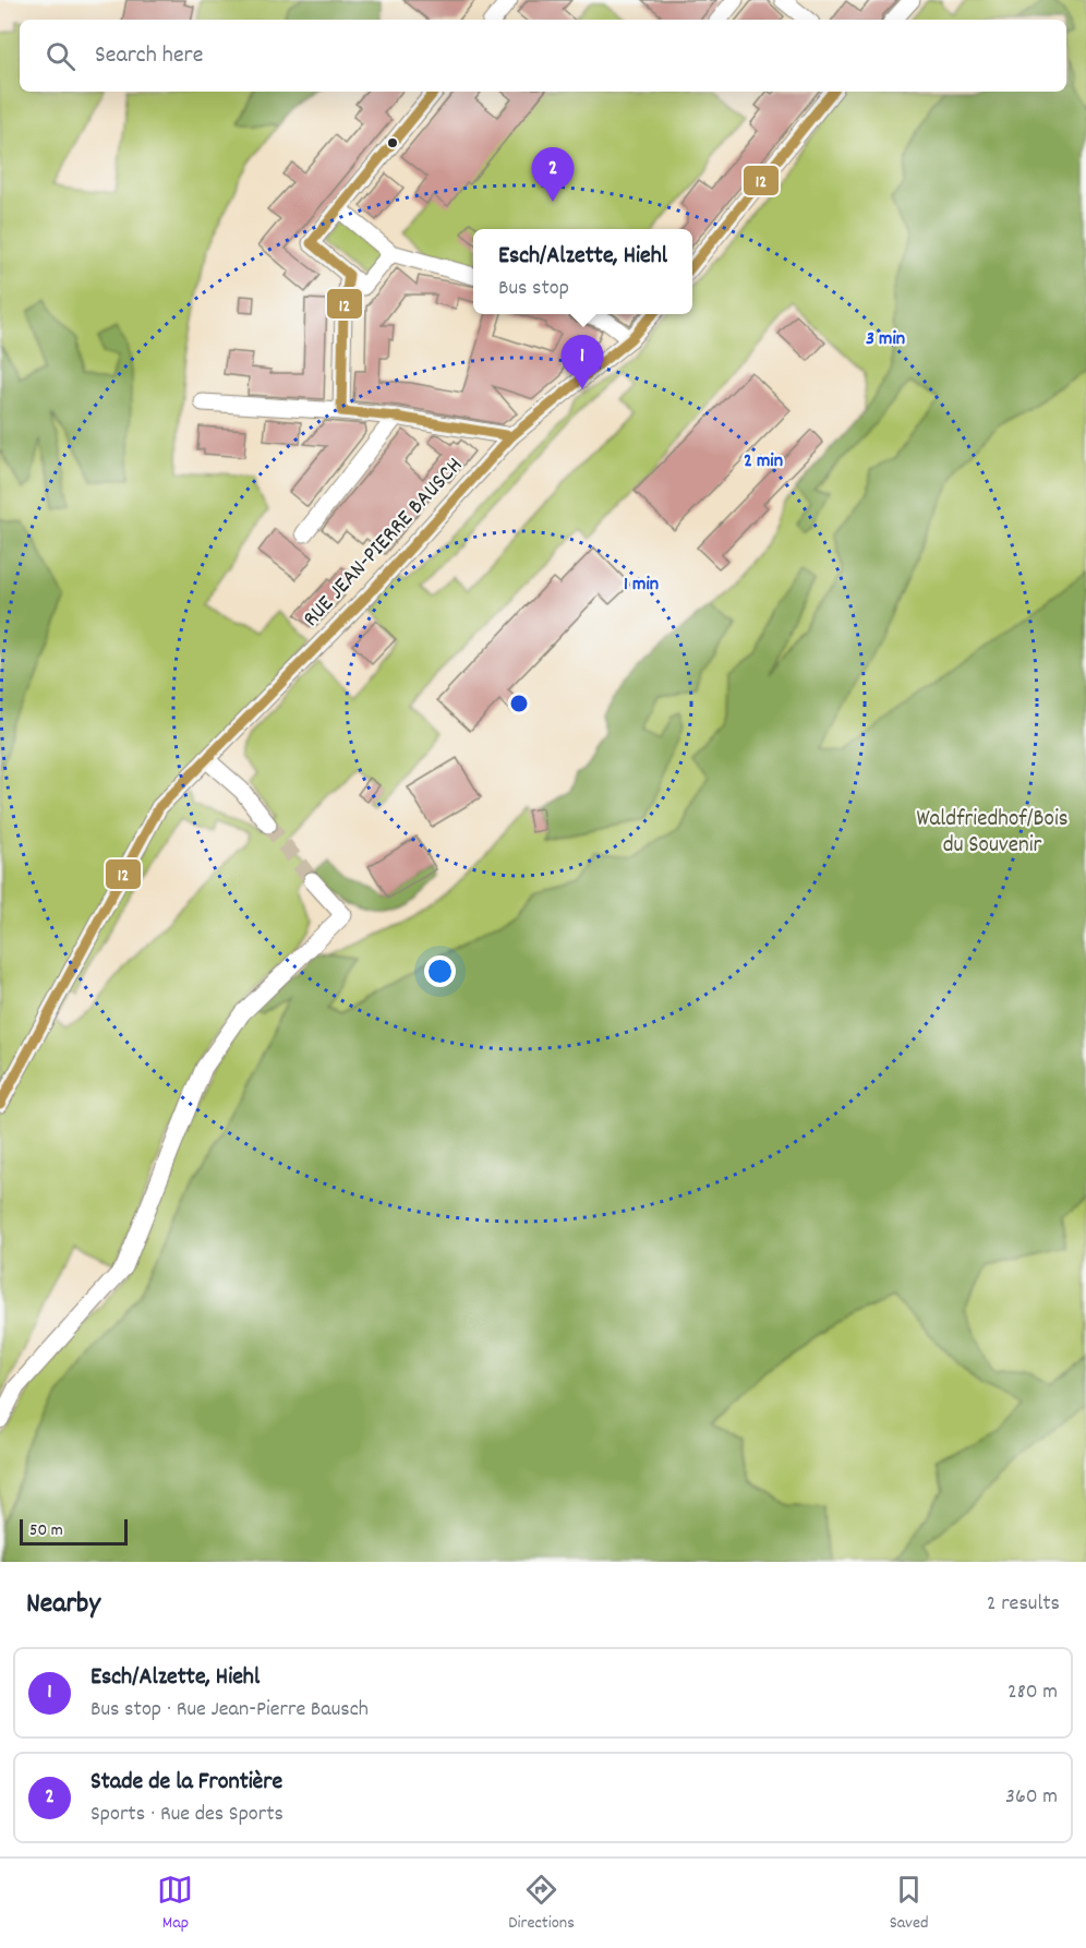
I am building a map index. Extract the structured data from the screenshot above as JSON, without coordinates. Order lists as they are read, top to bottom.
{
  "streets": {
    "street": ["RUE JEAN-PIERRE BAUSCH"]
  },
  "parks": ["Waldfriedhof/Bois du Souvenir"],
  "lines": ["transit line 12"],
  "scale_bar": "50 m",
  "page": {
    "search": "Search here",
    "pins": ["2", "1"],
    "popup": ["Esch/Alzette, Hiehl", "Bus stop"],
    "scale": "50 m",
    "heading": ["Nearby", "2 results"],
    "list": [
      {
        "mark": "1",
        "name": "Esch/Alzette, Hiehl",
        "note": "Bus stop · Rue Jean-Pierre Bausch",
        "value": "280 m"
      },
      {
        "mark": "2",
        "name": "Stade de la Frontière",
        "note": "Sports · Rue des Sports",
        "value": "360 m"
      }
    ],
    "nav": ["Map", "Directions", "Saved"]
  },
  "rings": ["3 min", "2 min", "1 min"]
}
